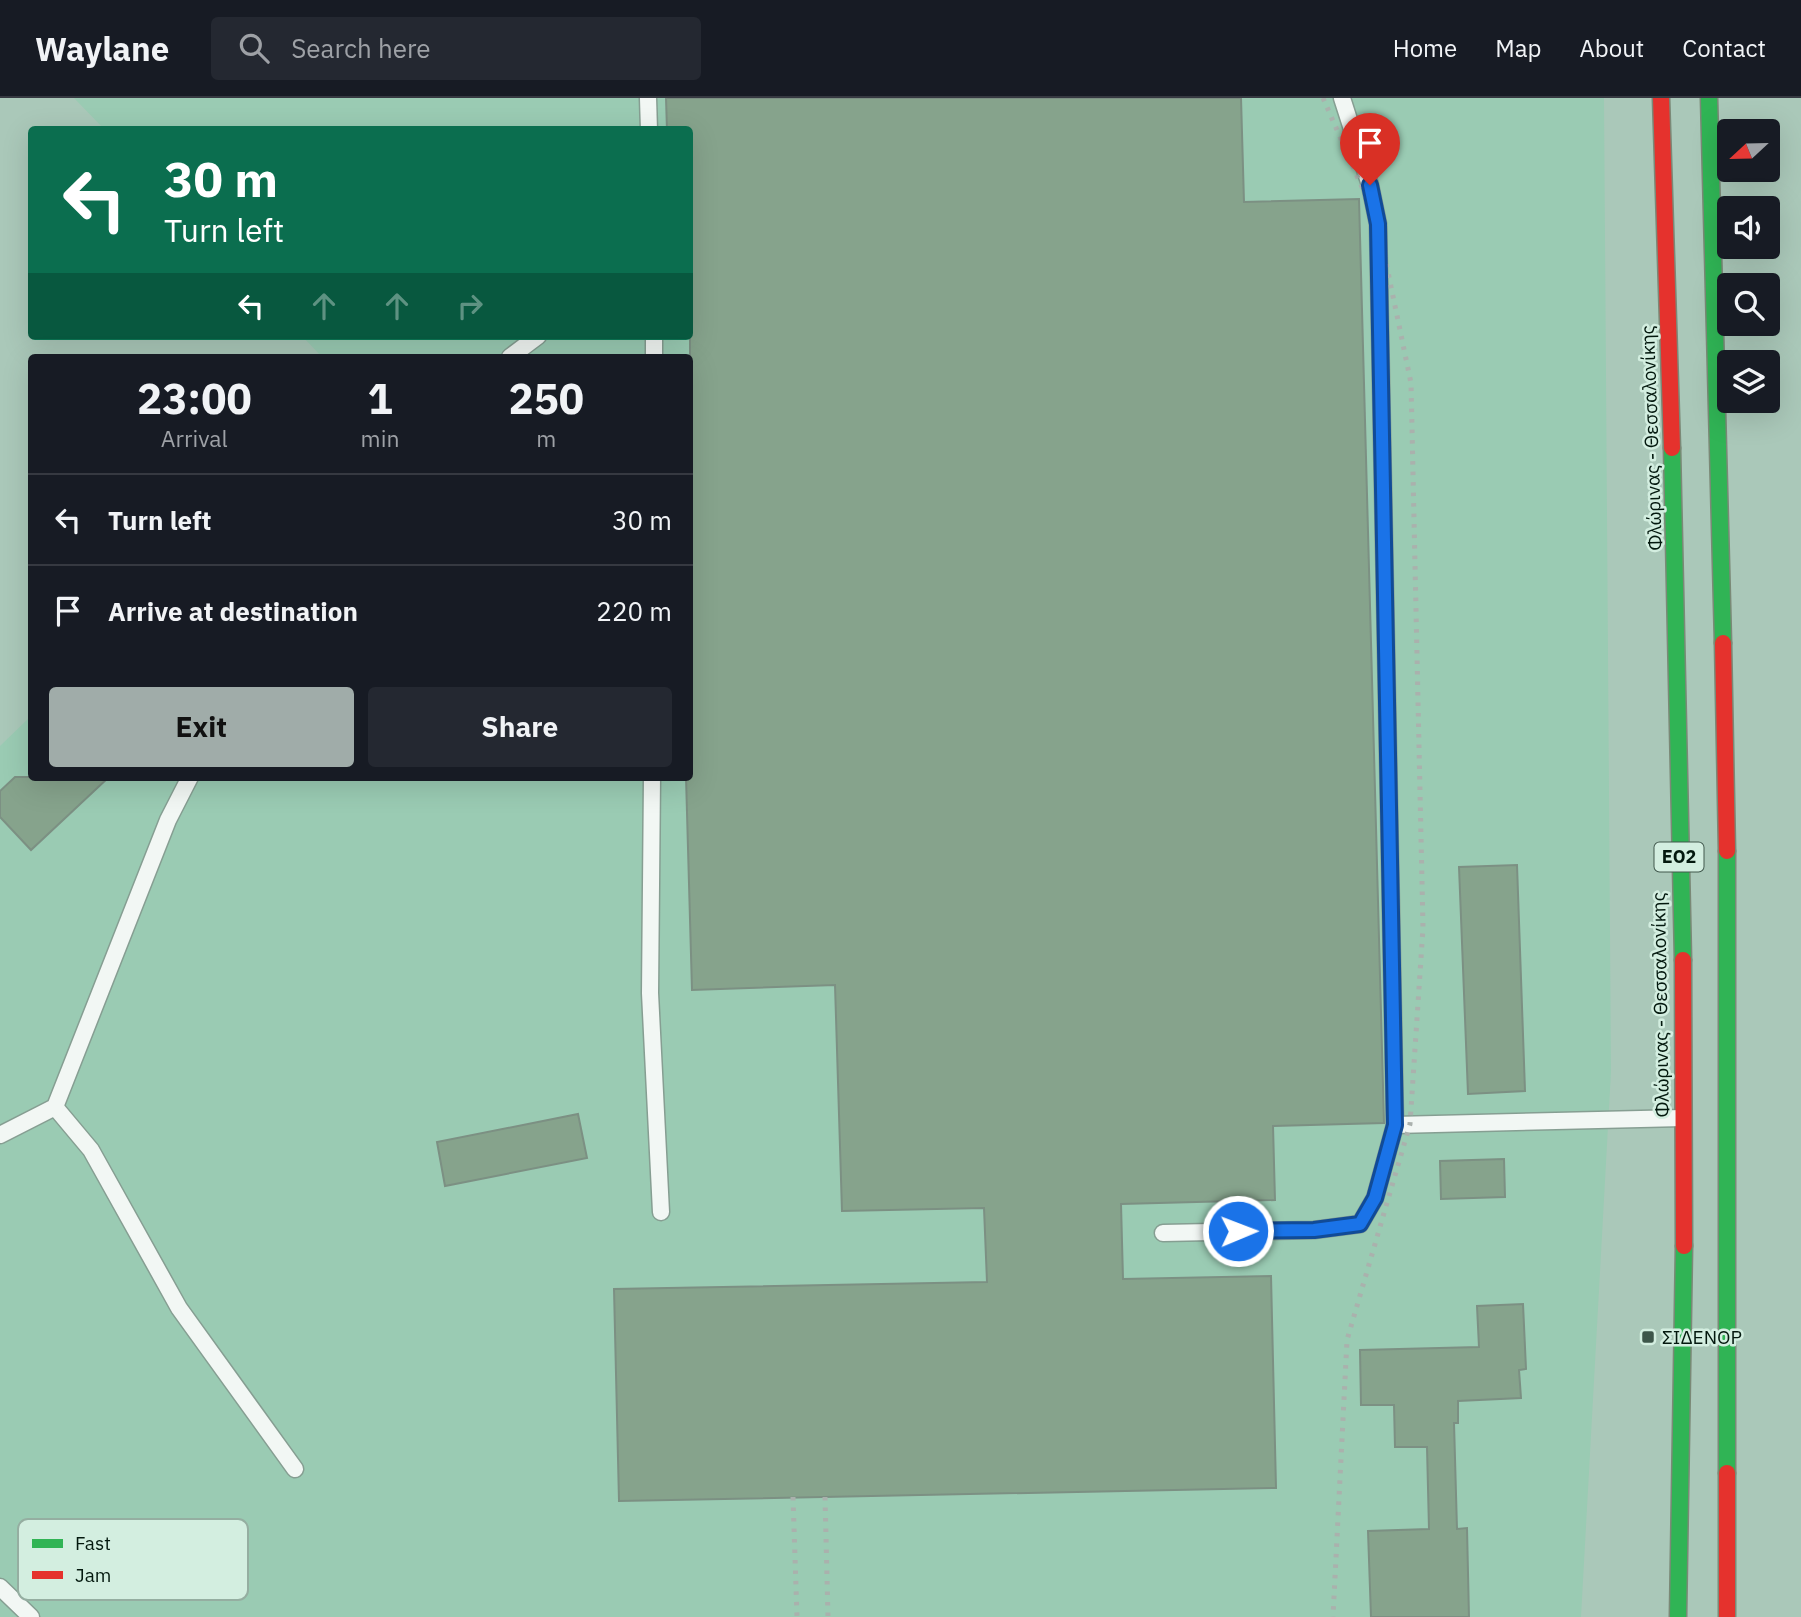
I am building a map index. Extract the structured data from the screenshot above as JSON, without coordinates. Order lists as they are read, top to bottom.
{
  "streets": {
    "main road": ["Φλώρινας - Θεσσαλονίκης", "ΕΟ2"]
  },
  "places": {
    "transit": ["ΣΙΔΕΝΟΡ"]
  },
  "legend": ["Fast", "Jam"],
  "north": "left",
  "page": {
    "header": "Waylane",
    "search": "Search here",
    "nav": [
      "Home",
      "Map",
      "About",
      "Contact"
    ],
    "turn": ["30 m", "Turn left"],
    "eta": [
      "23:00",
      "Arrival",
      "1",
      "min",
      "250",
      "m"
    ],
    "list": [
      {
        "name": "Turn left",
        "value": "30 m"
      },
      {
        "name": "Arrive at destination",
        "value": "220 m"
      }
    ],
    "buttons": ["Exit", "Share"]
  }
}
